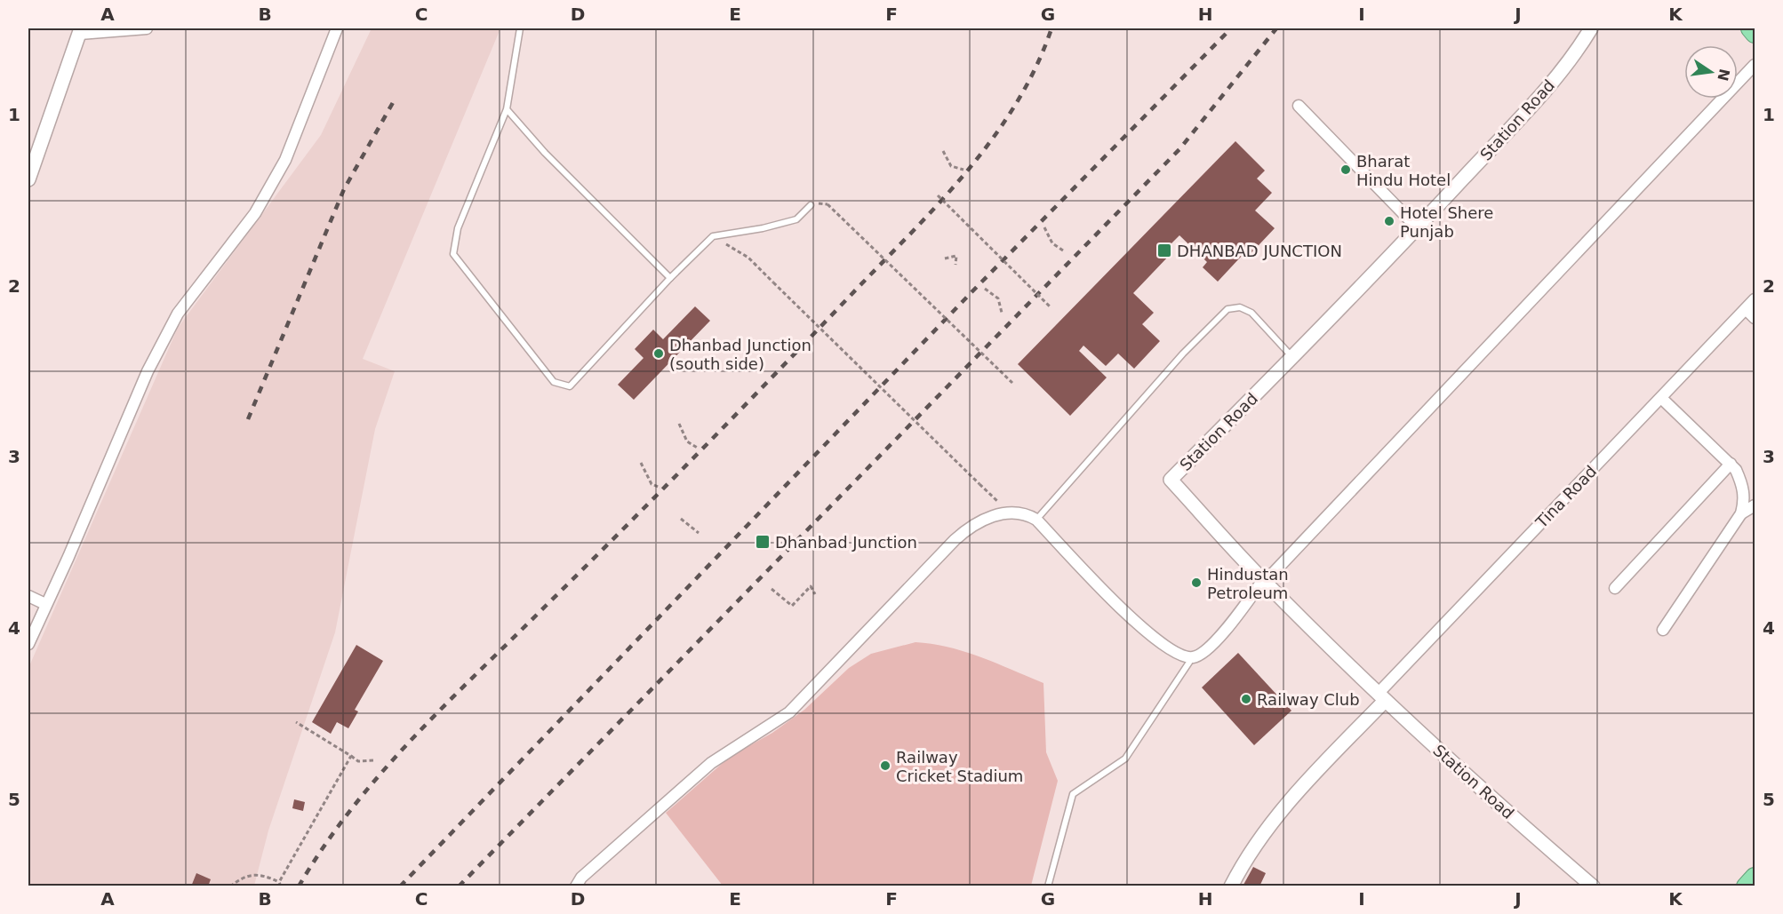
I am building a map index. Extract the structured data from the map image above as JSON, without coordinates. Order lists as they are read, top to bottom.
{
  "streets": {
    "street": ["Station Road", "Tina Road"]
  },
  "crossings": [
    ["Station Road", "Tina Road"]
  ],
  "places": {
    "other": [
      "Bharat Hindu Hotel",
      "Hotel Shere Punjab",
      "Dhanbad Junction (south side)",
      "Hindustan Petroleum",
      "Railway Club",
      "Railway Cricket Stadium"
    ],
    "transit": ["DHANBAD JUNCTION", "Dhanbad Junction"]
  },
  "north": "right",
  "grid": {
    "columns": [
      "A",
      "B",
      "C",
      "D",
      "E",
      "F",
      "G",
      "H",
      "I",
      "J",
      "K"
    ],
    "rows": [
      "1",
      "2",
      "3",
      "4",
      "5"
    ]
  }
}
